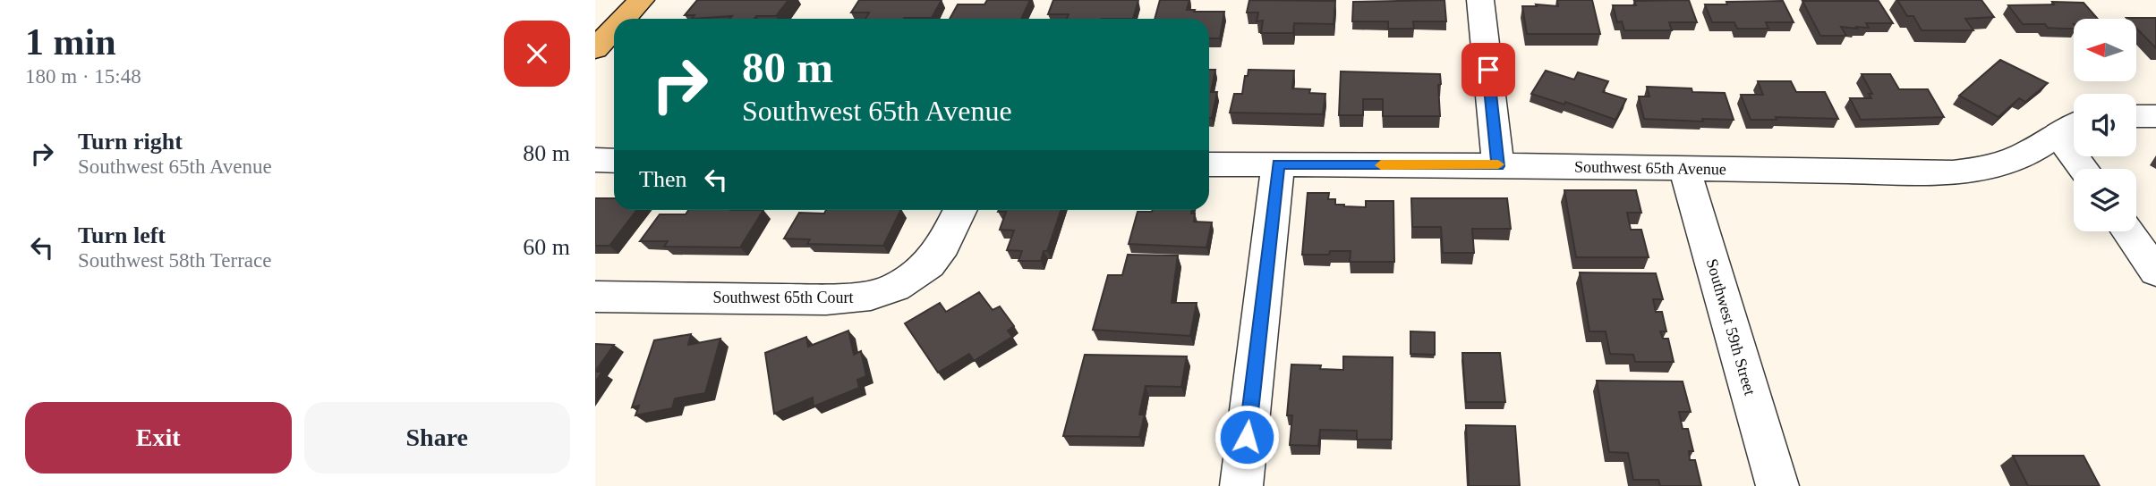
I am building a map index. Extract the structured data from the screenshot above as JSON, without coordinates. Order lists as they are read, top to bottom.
{
  "streets": {
    "street": ["Southwest 65th Avenue", "Southwest 65th Court", "Southwest 59th Street"]
  },
  "crossings": [
    ["Southwest 65th Avenue", "Southwest 59th Street"]
  ],
  "north": "left",
  "page": {
    "heading": ["1 min", "180 m · 15:48"],
    "turn": ["80 m", "Southwest 65th Avenue"],
    "list": [
      {
        "name": "Turn right",
        "note": "Southwest 65th Avenue",
        "value": "80 m"
      },
      {
        "name": "Turn left",
        "note": "Southwest 58th Terrace",
        "value": "60 m"
      }
    ],
    "then": "Then",
    "buttons": ["Exit", "Share"]
  }
}
